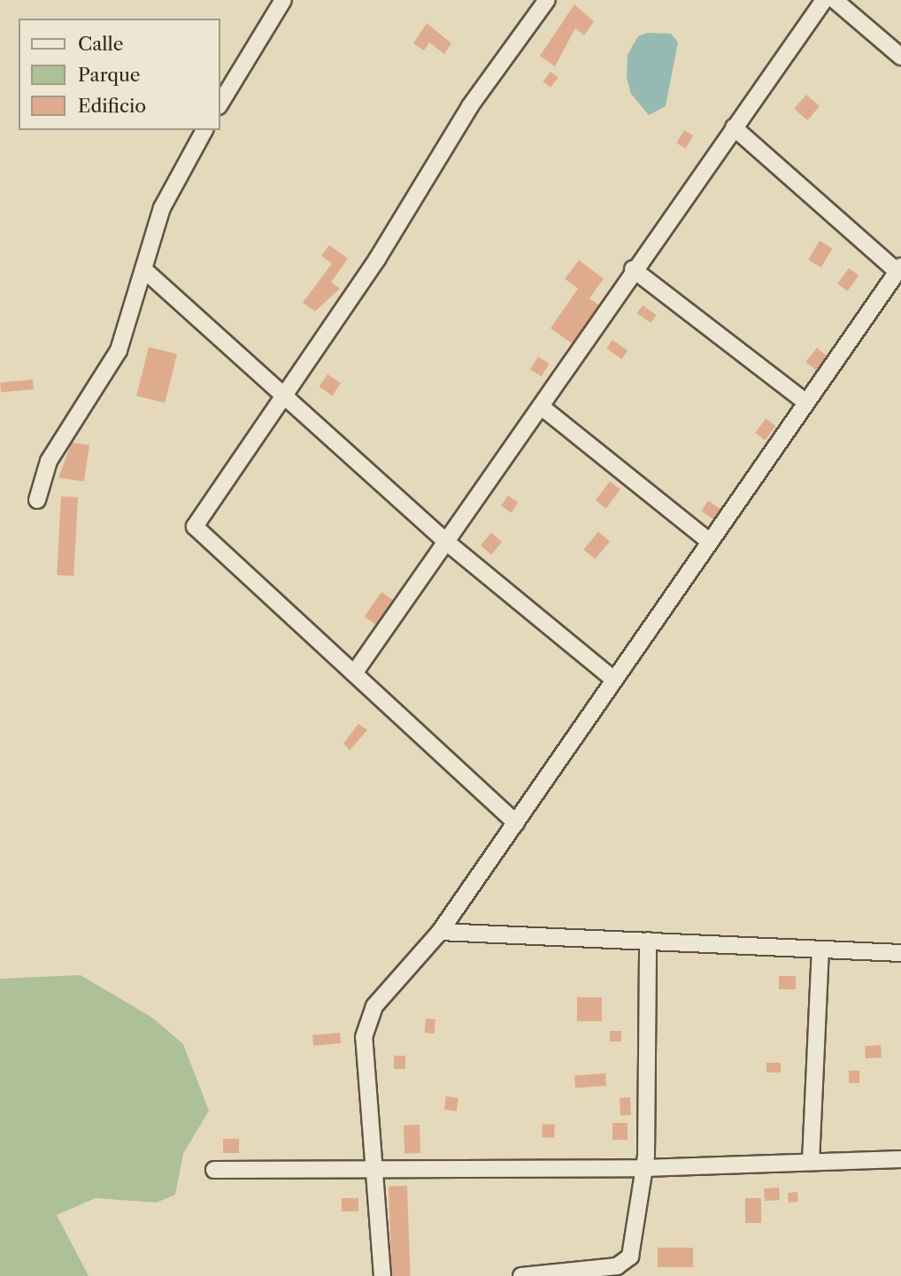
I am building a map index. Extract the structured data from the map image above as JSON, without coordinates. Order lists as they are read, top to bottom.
{
  "legend": ["Calle", "Parque", "Edificio"]
}
